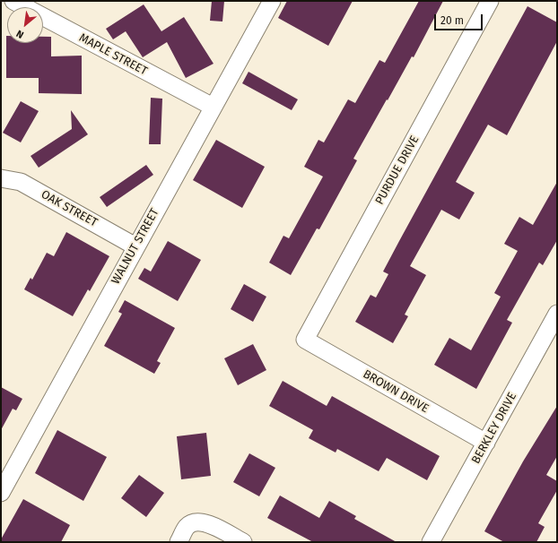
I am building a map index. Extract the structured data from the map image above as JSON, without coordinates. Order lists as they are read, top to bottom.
{
  "streets": {
    "street": [
      "MAPLE STREET",
      "PURDUE DRIVE",
      "OAK STREET",
      "WALNUT STREET",
      "BROWN DRIVE",
      "BERKLEY DRIVE"
    ]
  },
  "crossings": [
    ["MAPLE STREET", "WALNUT STREET"],
    ["PURDUE DRIVE", "BROWN DRIVE"],
    ["OAK STREET", "WALNUT STREET"],
    ["BROWN DRIVE", "BERKLEY DRIVE"]
  ],
  "scale_bar": "20 m",
  "north": "bottom left"
}
